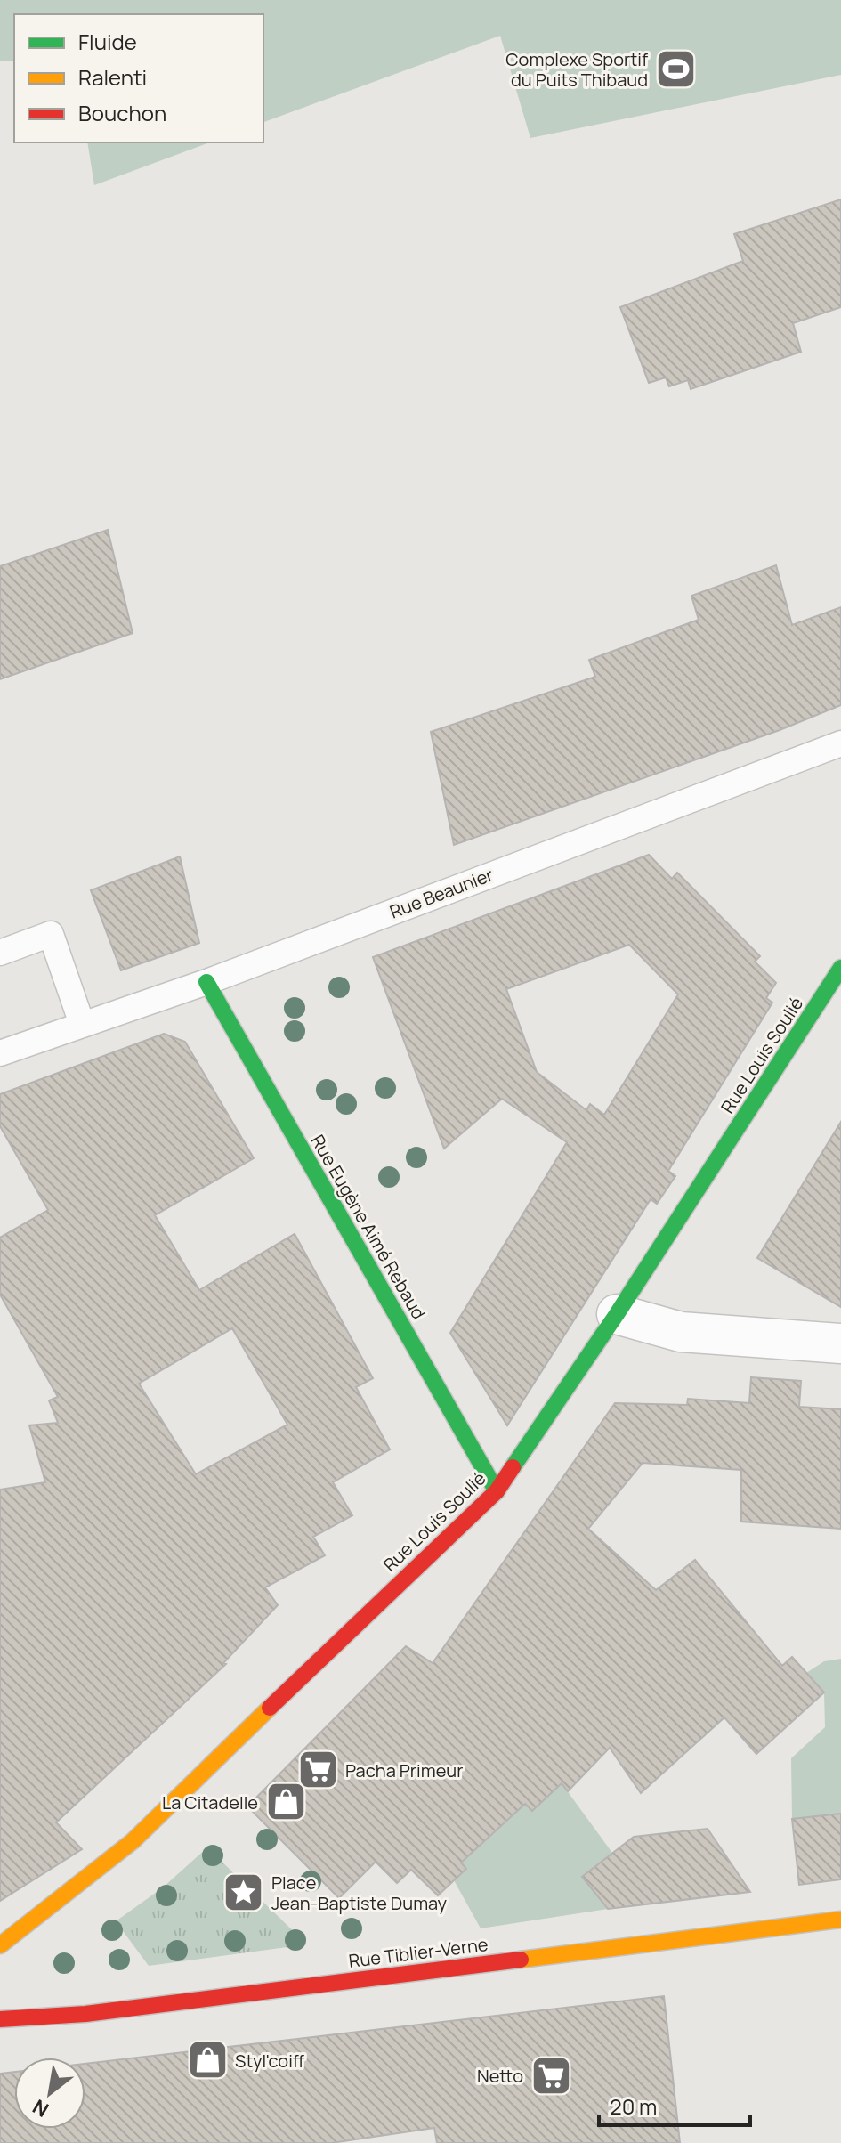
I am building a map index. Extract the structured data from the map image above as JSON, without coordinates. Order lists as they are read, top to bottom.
{
  "streets": {
    "street": ["Rue Louis Soulié", "Rue Eugène Aimé Rebaud", "Rue Tiblier-Verne"],
    "lane": ["Rue Beaunier"]
  },
  "crossings": [
    ["Rue Beaunier", "Rue Eugène Aimé Rebaud"],
    ["Rue Louis Soulié", "Rue Eugène Aimé Rebaud"]
  ],
  "places": {
    "sports": ["Complexe Sportif du Puits Thibaud"],
    "supermarket": ["Pacha Primeur", "Netto"],
    "shop": ["La Citadelle", "Styl'coiff"],
    "place": ["Place Jean-Baptiste Dumay"]
  },
  "legend": ["Fluide", "Ralenti", "Bouchon"],
  "scale_bar": "20 m",
  "north": "bottom left"
}
